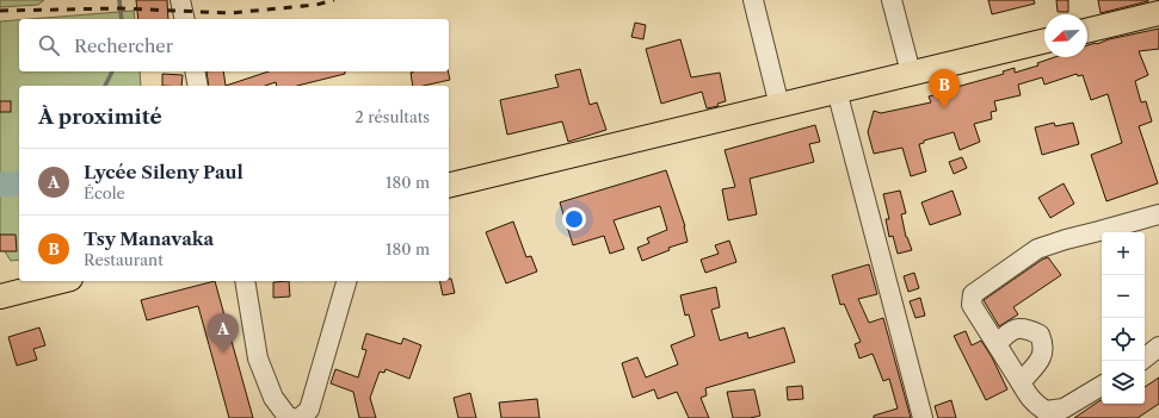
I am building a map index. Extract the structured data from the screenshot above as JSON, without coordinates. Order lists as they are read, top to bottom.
{
  "north": "bottom left",
  "page": {
    "search": "Rechercher",
    "pins": ["B", "A"],
    "heading": ["À proximité", "2 résultats"],
    "list": [
      {
        "mark": "A",
        "name": "Lycée Sileny Paul",
        "note": "École",
        "value": "180 m"
      },
      {
        "mark": "B",
        "name": "Tsy Manavaka",
        "note": "Restaurant",
        "value": "180 m"
      }
    ],
    "map_buttons": ["+", "−"]
  }
}
